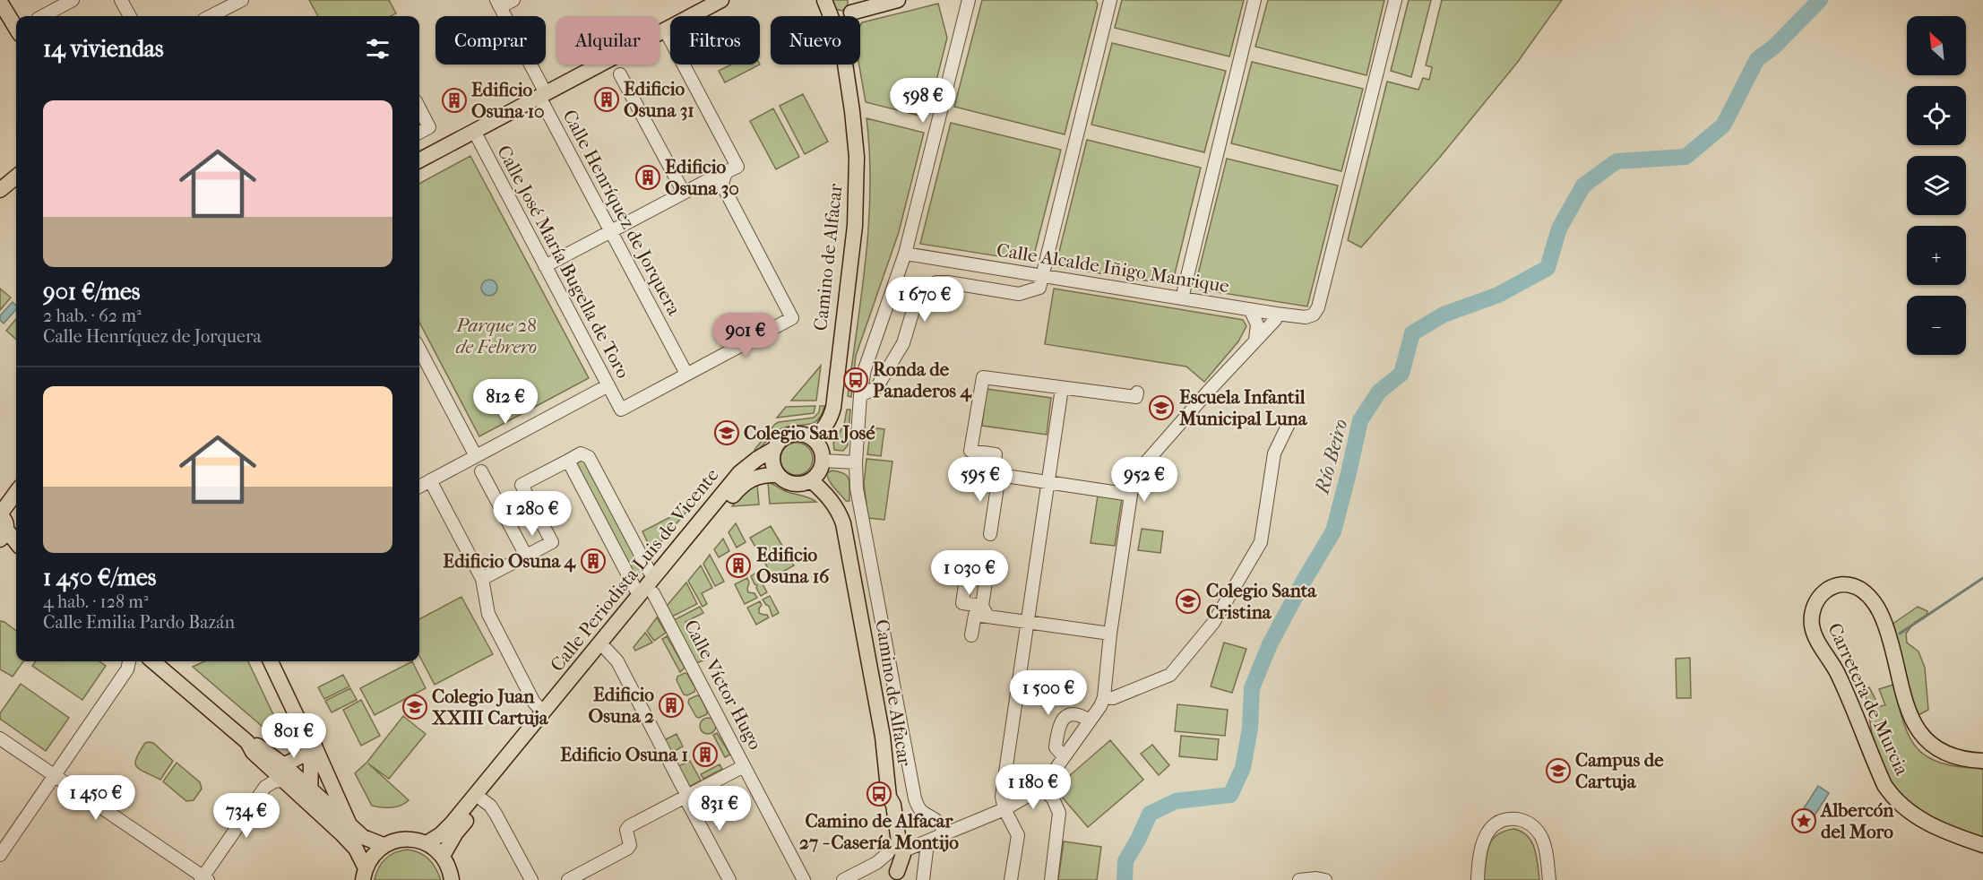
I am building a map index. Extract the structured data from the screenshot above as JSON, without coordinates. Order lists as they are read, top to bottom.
{
  "streets": {
    "main road": ["Camino de Alfacar", "Calle Periodista Luis de Vicente", "Carretera de Murcia"],
    "street": [
      "Calle Henríquez de Jorquera",
      "Calle José María Bugella de Toro",
      "Calle Alcalde Iñigo Manrique",
      "Calle Víctor Hugo"
    ]
  },
  "crossings": [
    ["Calle Henríquez de Jorquera", "Calle José María Bugella de Toro"],
    ["Camino de Alfacar", "Calle Periodista Luis de Vicente"],
    ["Calle Periodista Luis de Vicente", "Calle Víctor Hugo"]
  ],
  "water": ["Río Beiro"],
  "parks": ["Parque 28 de Febrero"],
  "places": {
    "building": [
      "Edificio Osuna 31",
      "Edificio Osuna 10",
      "Edificio Osuna 30",
      "Edificio Osuna 4",
      "Edificio Osuna 16",
      "Edificio Osuna 2",
      "Edificio Osuna 1"
    ],
    "bus stop": ["Ronda de Panaderos 4", "Camino de Alfacar 27 - Casería Montijo"],
    "school or university": [
      "Escuela Infantil Municipal Luna",
      "Colegio San José",
      "Colegio Santa Cristina",
      "Colegio Juan XXIII Cartuja",
      "Campus de Cartuja"
    ],
    "place": ["Albercón del Moro"]
  },
  "north": "top left",
  "page": {
    "map_buttons": ["+", "−"],
    "chip": [
      "Comprar",
      "Alquilar",
      "Filtros",
      "Nuevo"
    ],
    "heading": "14 viviendas",
    "price": [
      "598 €",
      "1 670 €",
      "901 €",
      "812 €",
      "595 €",
      "952 €",
      "1 280 €",
      "1 030 €",
      "1 500 €",
      "801 €",
      "1 180 €",
      "1 450 €",
      "831 €",
      "734 €"
    ],
    "list": [
      {
        "name": "901 €/mes",
        "note": "2 hab. · 62 m² · Calle Henríquez de Jorquera"
      },
      {
        "name": "1 450 €/mes",
        "note": "4 hab. · 128 m² · Calle Emilia Pardo Bazán"
      }
    ]
  }
}
